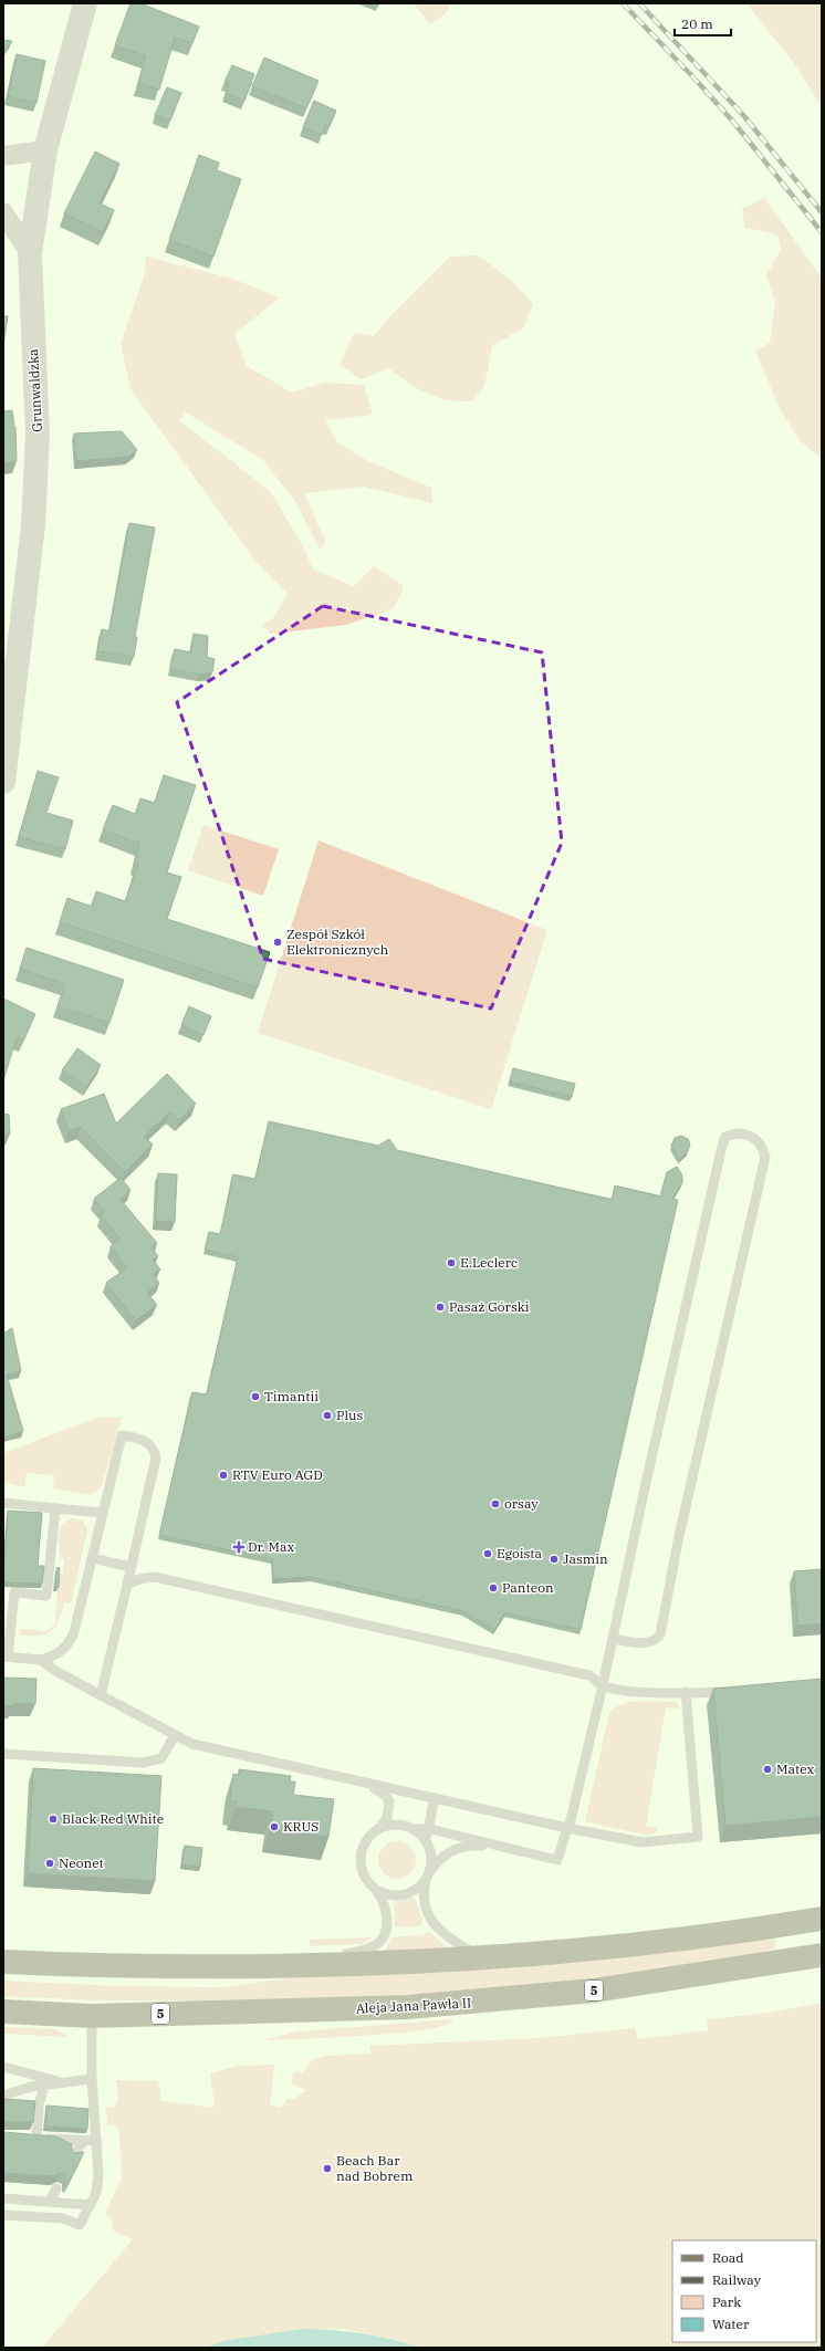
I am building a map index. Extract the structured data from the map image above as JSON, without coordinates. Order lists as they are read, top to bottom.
{
  "streets": {
    "main road": ["5", "Aleja Jana Pawła II"],
    "street": ["Grunwaldzka"]
  },
  "places": {
    "other": [
      "Zespół Szkół Elektronicznych",
      "E.Leclerc",
      "Pasaż Górski",
      "Timantii",
      "Plus",
      "RTV Euro AGD",
      "orsay",
      "Egoista",
      "Jasmin",
      "Panteon",
      "Matex",
      "Black Red White",
      "KRUS",
      "Neonet",
      "Beach Bar nad Bobrem"
    ],
    "health": ["Dr. Max"]
  },
  "legend": [
    "Road",
    "Railway",
    "Park",
    "Water"
  ],
  "scale_bar": "20 m"
}
